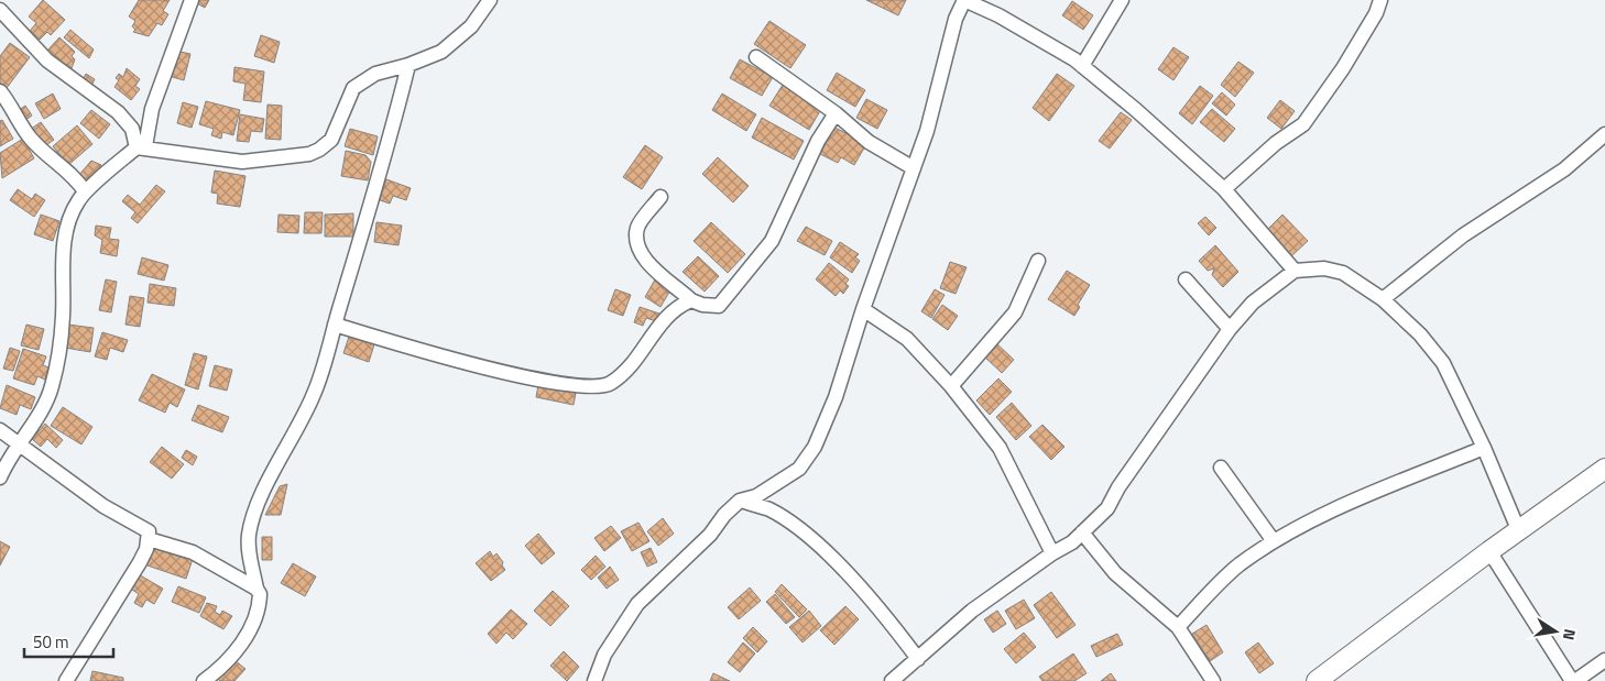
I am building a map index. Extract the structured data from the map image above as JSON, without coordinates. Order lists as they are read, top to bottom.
{
  "scale_bar": "50 m",
  "north": "right"
}
